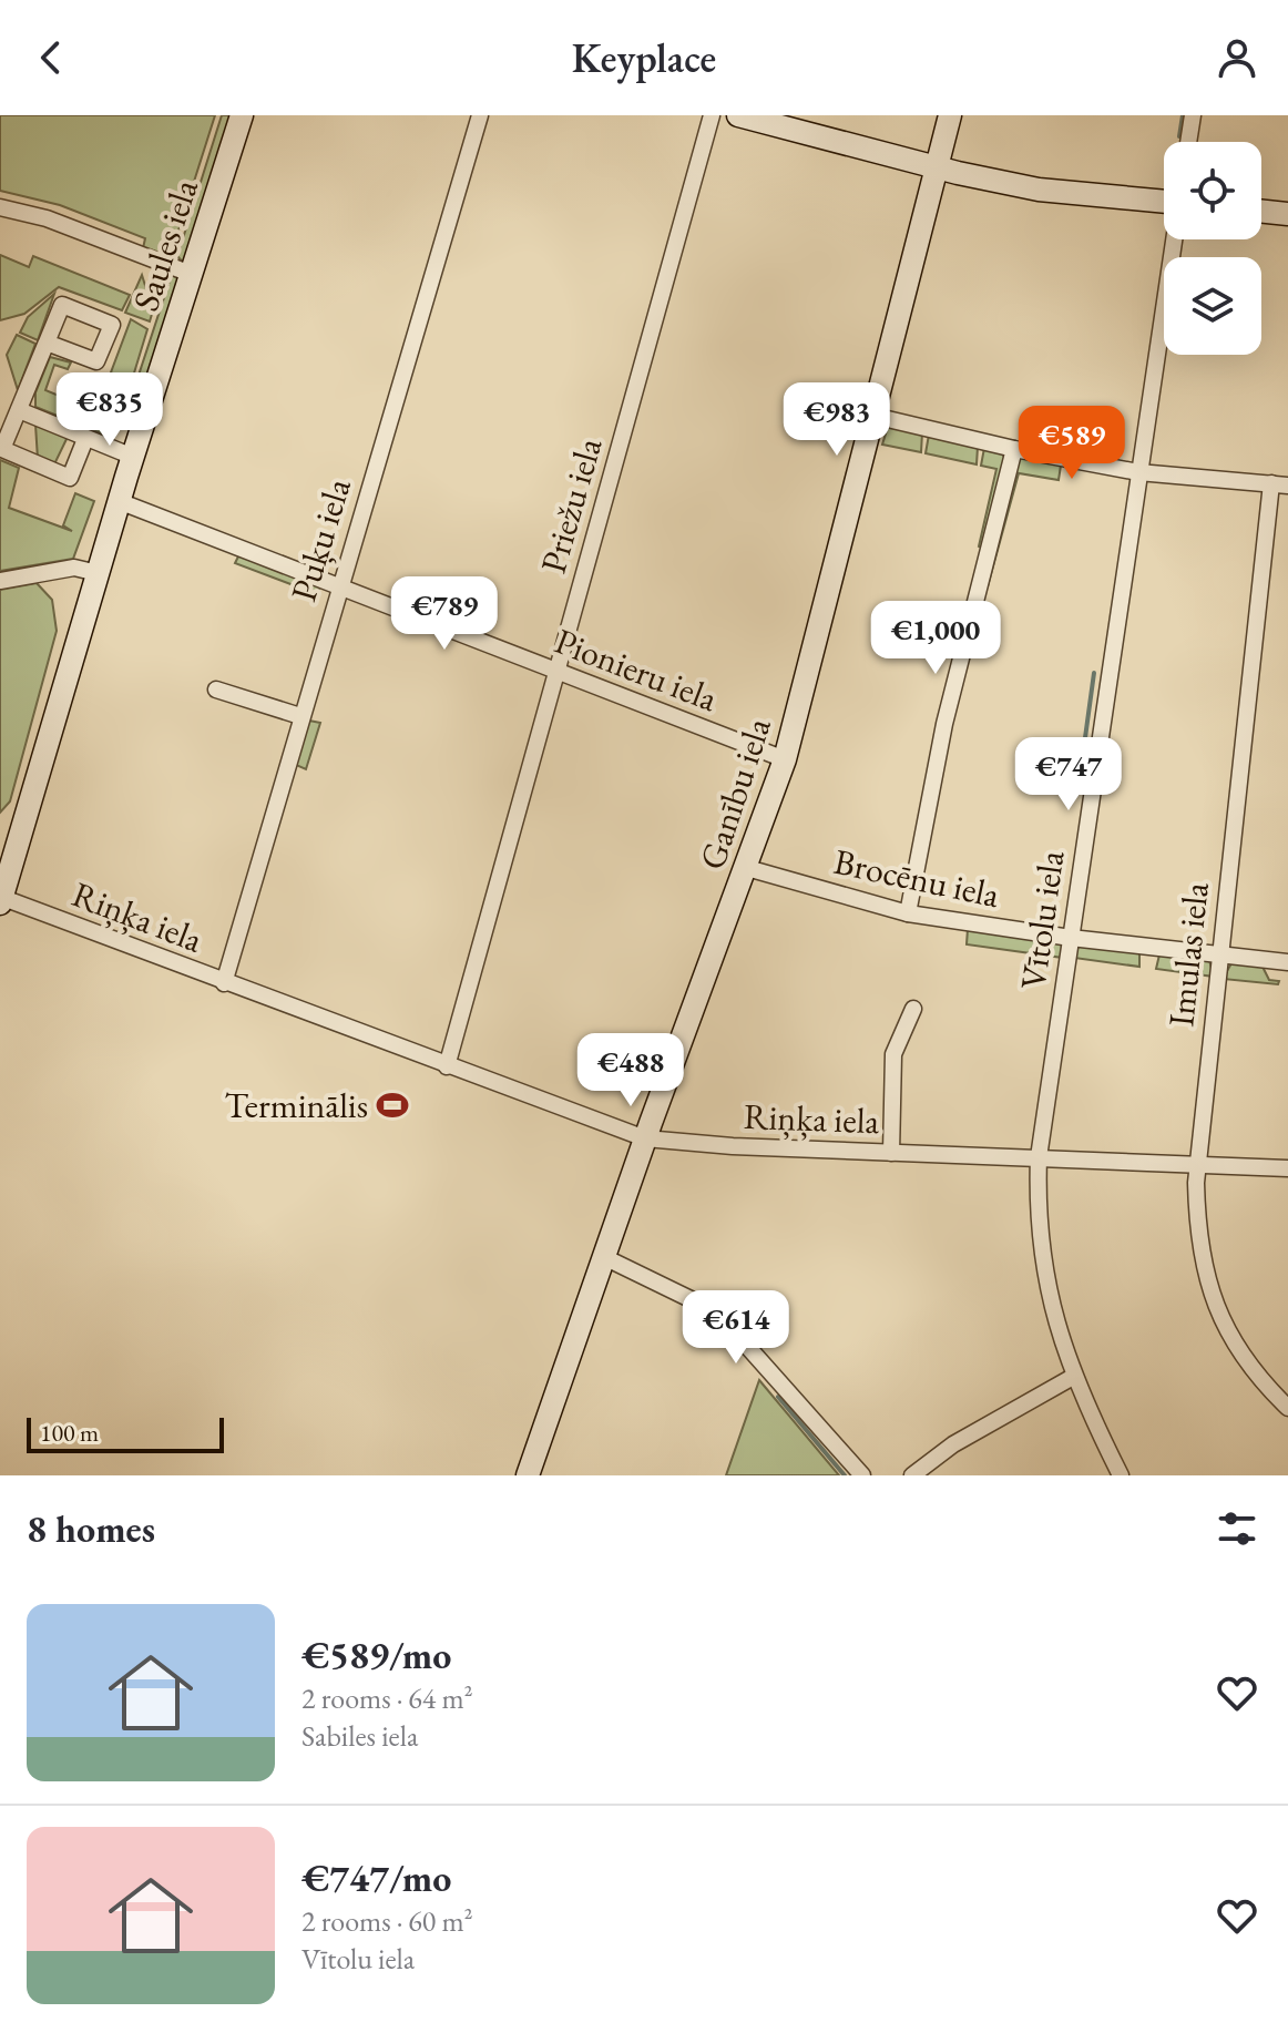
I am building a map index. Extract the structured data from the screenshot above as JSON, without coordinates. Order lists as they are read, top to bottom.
{
  "streets": {
    "street": [
      "Saules iela",
      "Priežu iela",
      "Puķu iela",
      "Pionieru iela",
      "Ganību iela",
      "Brocēnu iela",
      "Riņķa iela",
      "Vītolu iela",
      "Imulas iela"
    ]
  },
  "crossings": [
    ["Saules iela", "Pionieru iela"],
    ["Saules iela", "Riņķa iela"],
    ["Priežu iela", "Pionieru iela"],
    ["Priežu iela", "Riņķa iela"],
    ["Puķu iela", "Pionieru iela"],
    ["Puķu iela", "Riņķa iela"],
    ["Pionieru iela", "Ganību iela"],
    ["Ganību iela", "Brocēnu iela"],
    ["Ganību iela", "Riņķa iela"],
    ["Brocēnu iela", "Vītolu iela"],
    ["Brocēnu iela", "Imulas iela"],
    ["Riņķa iela", "Vītolu iela"],
    ["Riņķa iela", "Imulas iela"]
  ],
  "places": {
    "sports": ["Terminālis"]
  },
  "scale_bar": "100 m",
  "page": {
    "header": "Keyplace",
    "price": [
      "€835",
      "€983",
      "€589",
      "€789",
      "€1,000",
      "€747",
      "€488",
      "€614"
    ],
    "scale": "100 m",
    "heading": "8 homes",
    "list": [
      {
        "name": "€589/mo",
        "note": "2 rooms · 64 m² · Sabiles iela"
      },
      {
        "name": "€747/mo",
        "note": "2 rooms · 60 m² · Vītolu iela"
      }
    ]
  }
}
